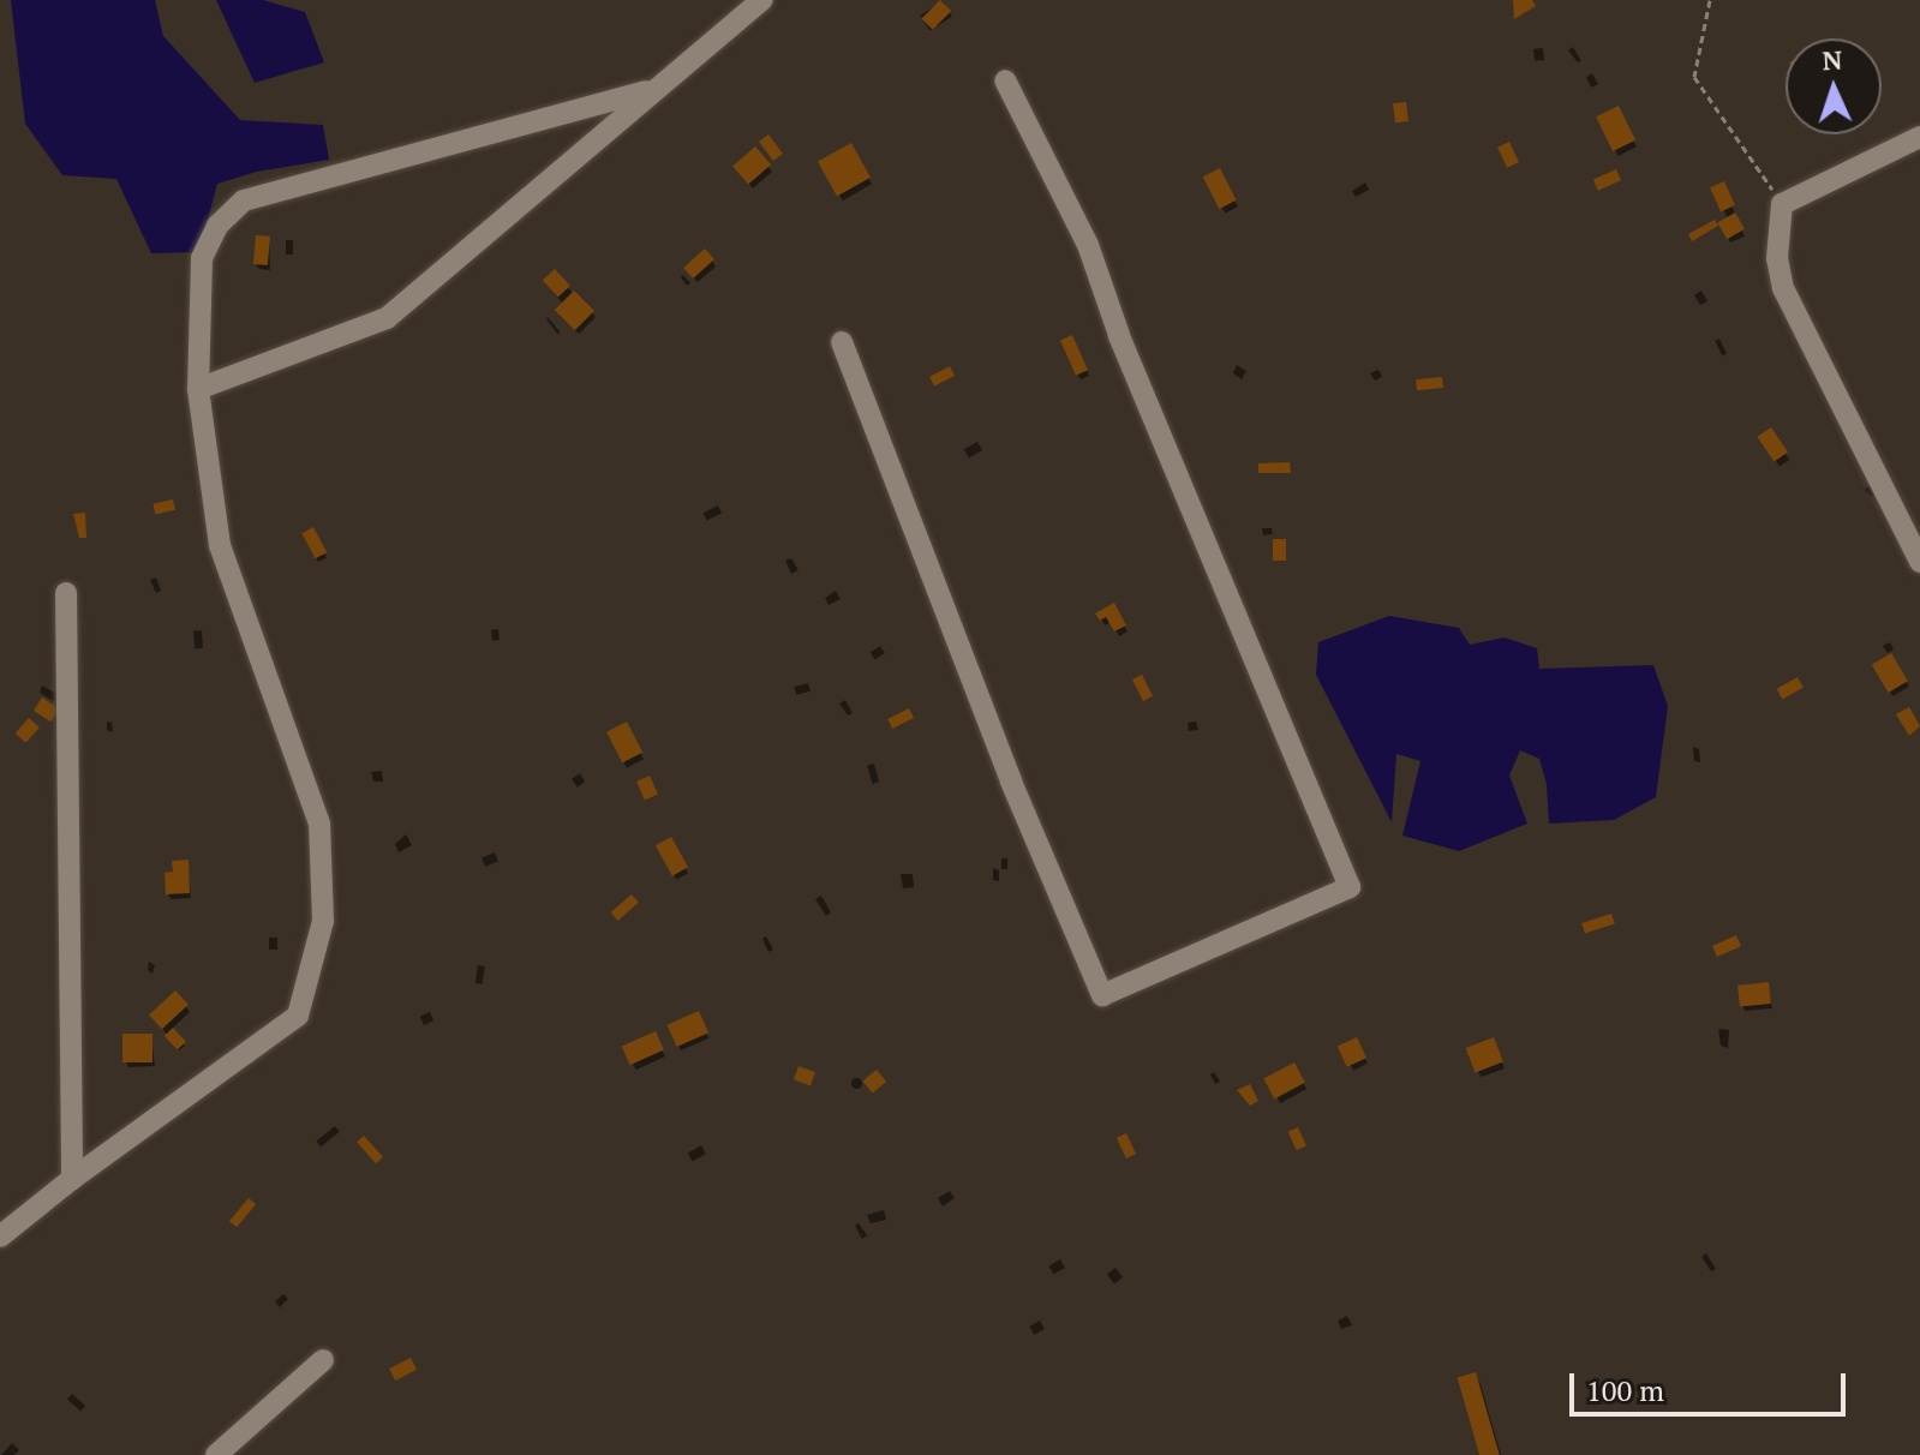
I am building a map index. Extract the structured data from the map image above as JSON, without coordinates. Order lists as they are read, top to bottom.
{
  "scale_bar": "100 m",
  "north": "top"
}
